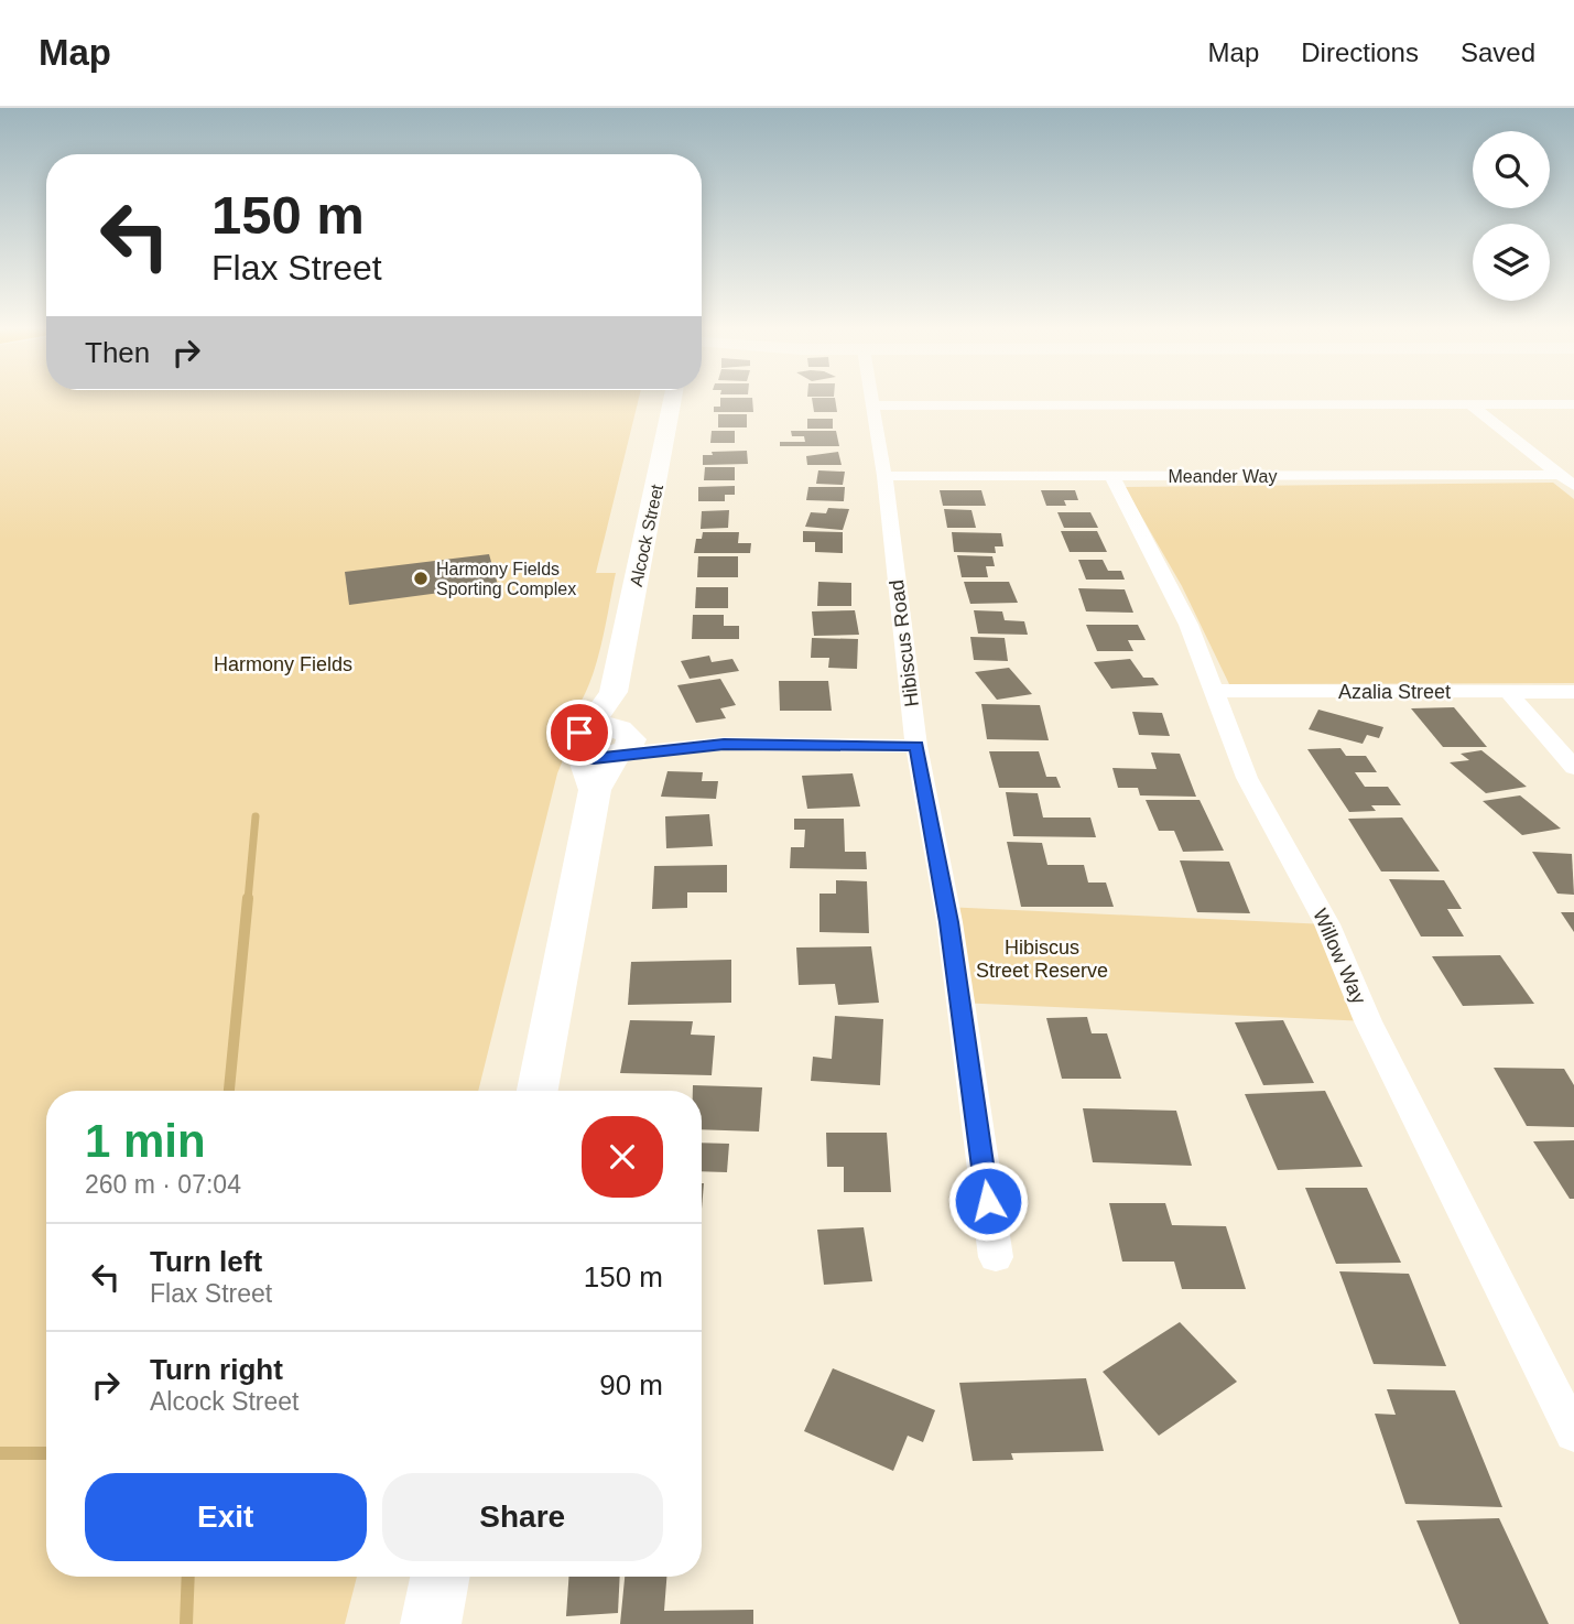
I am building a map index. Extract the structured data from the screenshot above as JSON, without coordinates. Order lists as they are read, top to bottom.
{
  "streets": {
    "main road": ["Alcock Street"],
    "street": [
      "Meander Way",
      "Hibiscus Road",
      "Azalia Street",
      "Willow Way"
    ]
  },
  "crossings": [
    ["Meander Way", "Hibiscus Road"],
    ["Meander Way", "Willow Way"],
    ["Azalia Street", "Willow Way"]
  ],
  "parks": ["Harmony Fields", "Hibiscus Street Reserve"],
  "places": ["Harmony Fields Sporting Complex"],
  "page": {
    "header": "Map",
    "nav": ["Map", "Directions", "Saved"],
    "turn": ["150 m", "Flax Street"],
    "then": "Then",
    "heading": ["1 min", "260 m · 07:04"],
    "list": [
      {
        "name": "Turn left",
        "note": "Flax Street",
        "value": "150 m"
      },
      {
        "name": "Turn right",
        "note": "Alcock Street",
        "value": "90 m"
      }
    ],
    "buttons": ["Exit", "Share"]
  }
}
